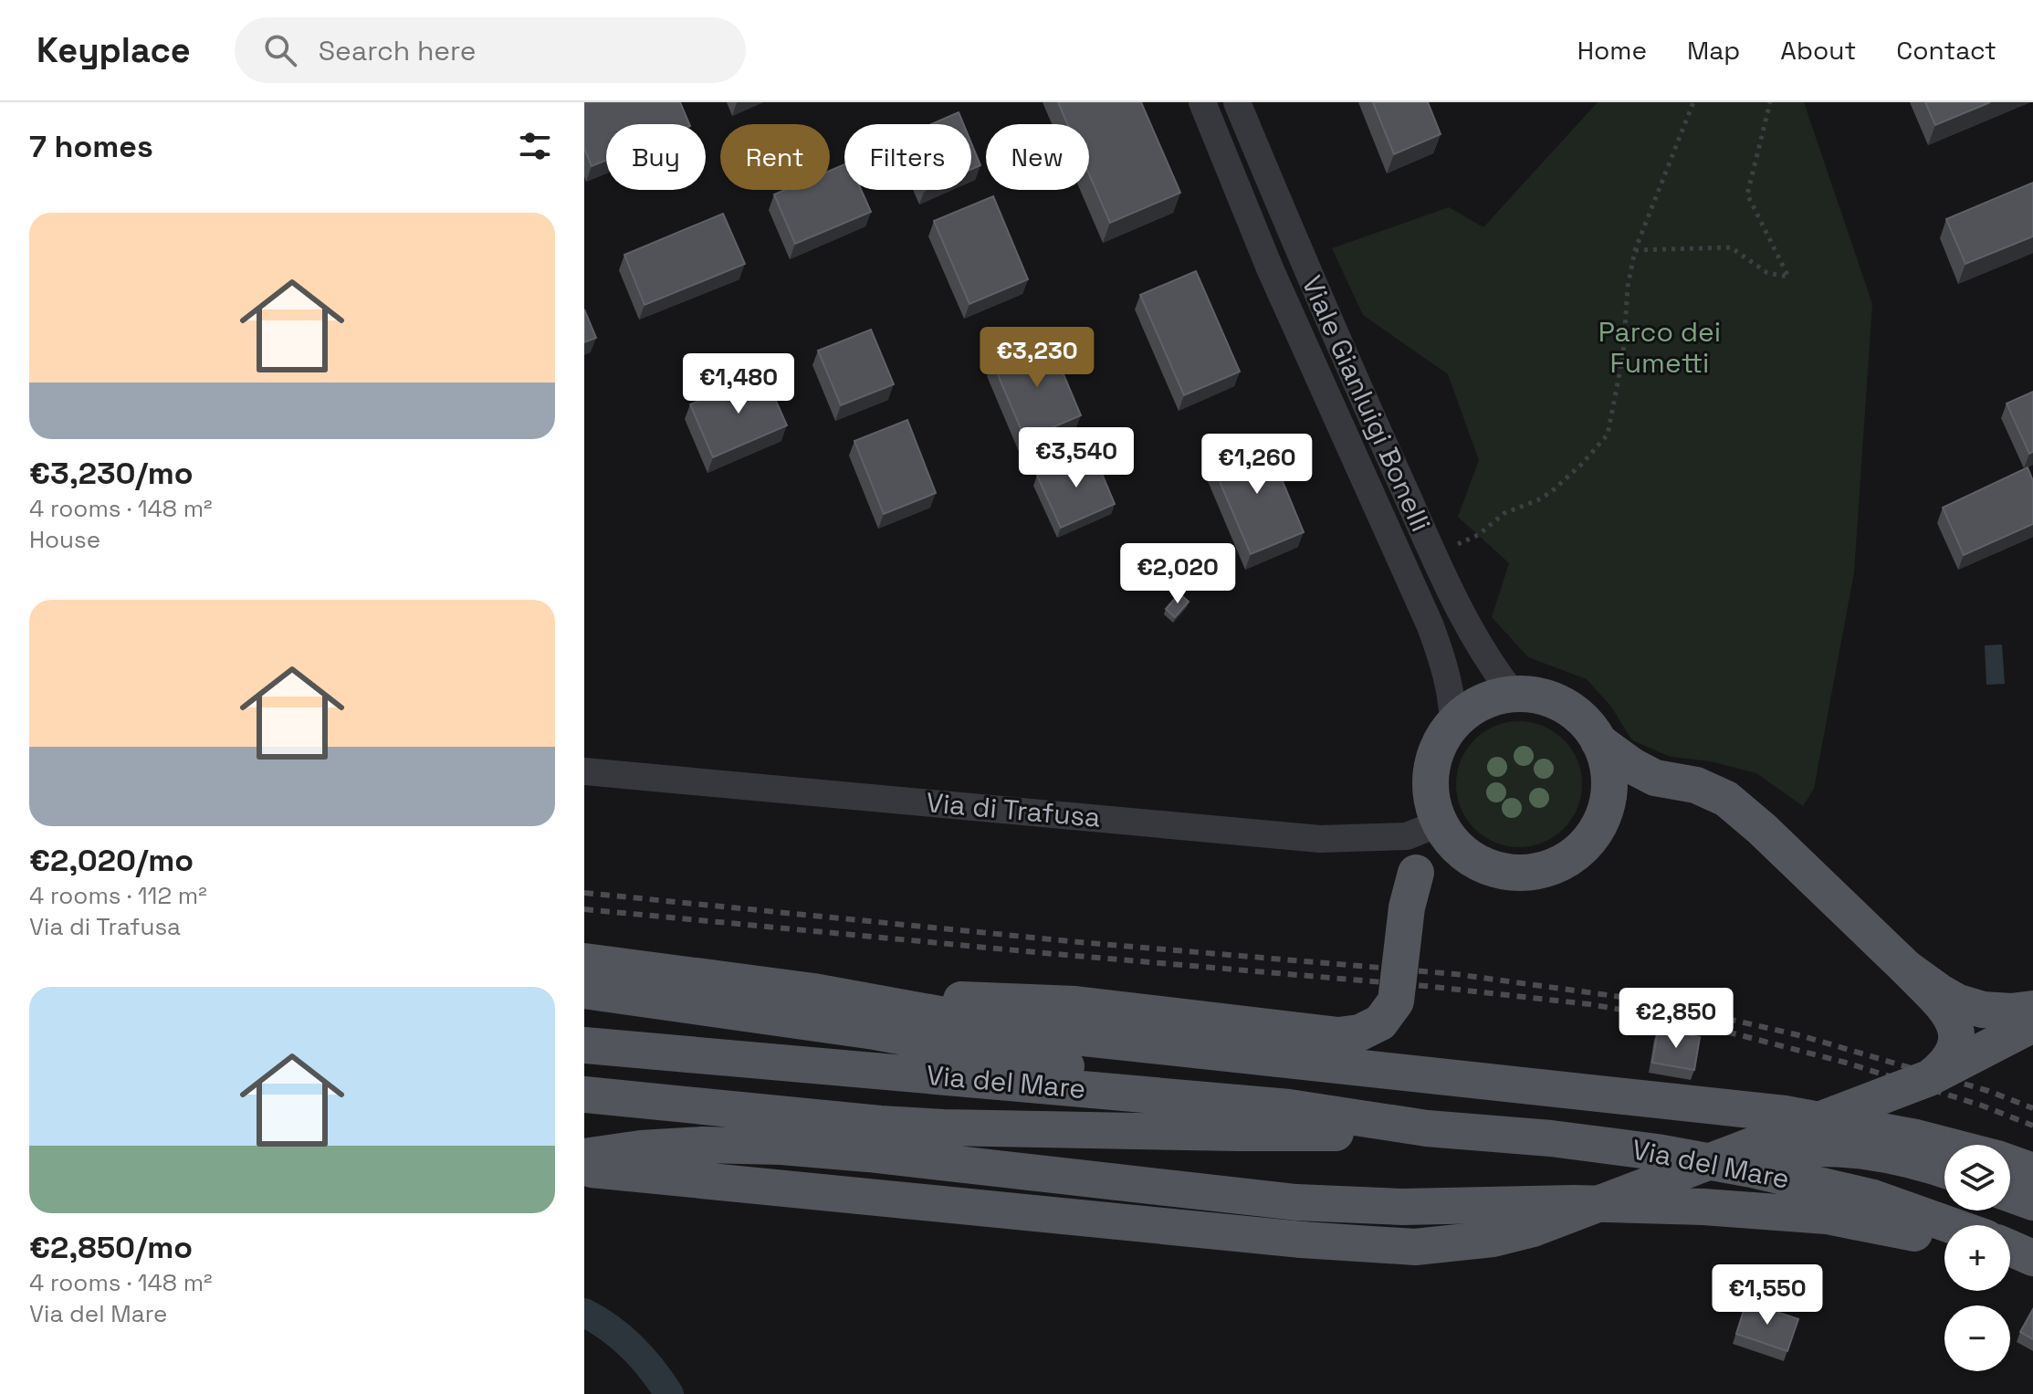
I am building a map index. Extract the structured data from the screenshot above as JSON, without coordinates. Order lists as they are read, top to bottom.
{
  "streets": {
    "main road": ["Via del Mare"],
    "street": ["Viale Gianluigi Bonelli", "Via di Trafusa"]
  },
  "crossings": [
    ["Viale Gianluigi Bonelli", "Via di Trafusa"]
  ],
  "parks": ["Parco dei Fumetti"],
  "page": {
    "header": "Keyplace",
    "search": "Search here",
    "nav": [
      "Home",
      "Map",
      "About",
      "Contact"
    ],
    "heading": "7 homes",
    "chip": [
      "Buy",
      "Rent",
      "Filters",
      "New"
    ],
    "list": [
      {
        "name": "€3,230/mo",
        "note": "4 rooms · 148 m² · House"
      },
      {
        "name": "€2,020/mo",
        "note": "4 rooms · 112 m² · Via di Trafusa"
      },
      {
        "name": "€2,850/mo",
        "note": "4 rooms · 148 m² · Via del Mare"
      }
    ],
    "price": [
      "€3,230",
      "€1,480",
      "€3,540",
      "€1,260",
      "€2,020",
      "€2,850",
      "€1,550"
    ],
    "map_buttons": ["+", "−"]
  }
}
